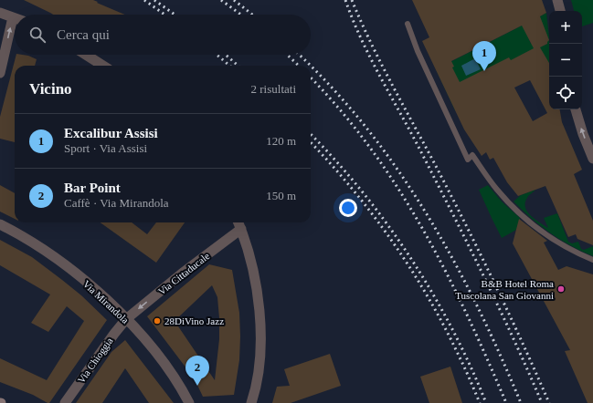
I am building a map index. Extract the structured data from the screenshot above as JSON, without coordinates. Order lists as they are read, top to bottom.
{
  "streets": {
    "street": ["Via Cittaducale", "Via Mirandola", "Via Chioggia"]
  },
  "crossings": [
    ["Via Cittaducale", "Via Mirandola"],
    ["Via Cittaducale", "Via Chioggia"],
    ["Via Mirandola", "Via Chioggia"]
  ],
  "one_way": ["Via Cittaducale"],
  "places": ["B&B Hotel Roma Tuscolana San Giovanni", "28DiVino Jazz"],
  "page": {
    "map_buttons": ["+", "−"],
    "search": "Cerca qui",
    "pins": ["1", "2"],
    "heading": ["Vicino", "2 risultati"],
    "list": [
      {
        "mark": "1",
        "name": "Excalibur Assisi",
        "note": "Sport · Via Assisi",
        "value": "120 m"
      },
      {
        "mark": "2",
        "name": "Bar Point",
        "note": "Caffè · Via Mirandola",
        "value": "150 m"
      }
    ]
  }
}
